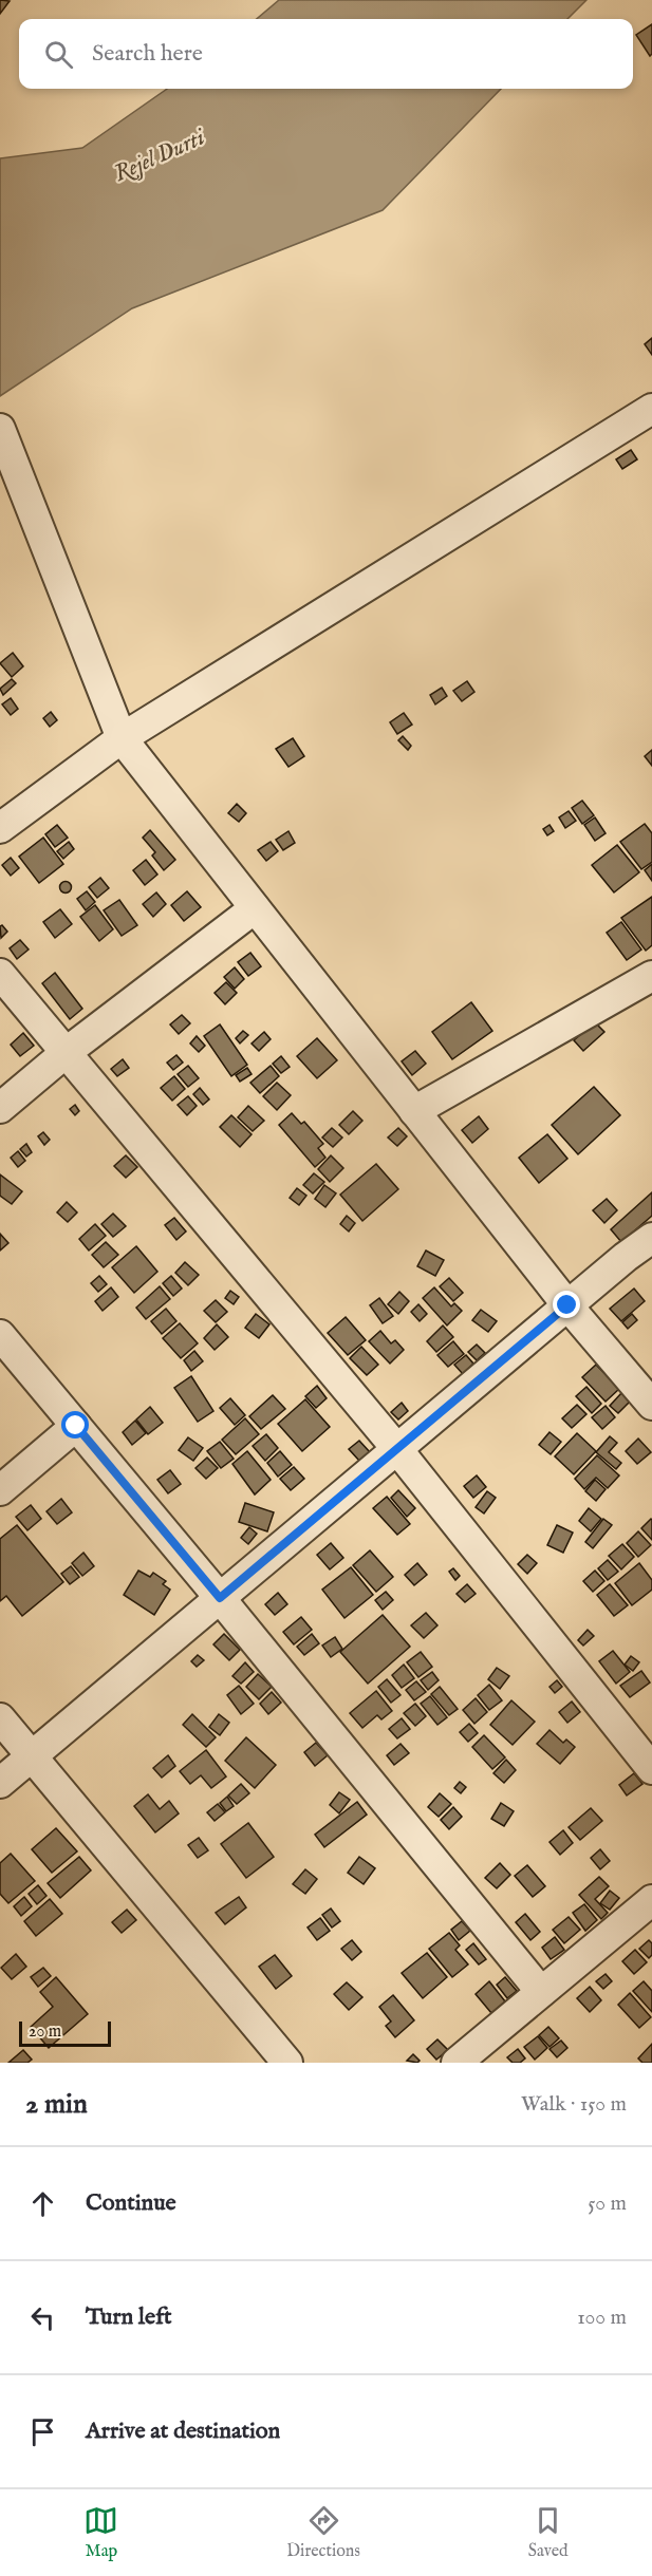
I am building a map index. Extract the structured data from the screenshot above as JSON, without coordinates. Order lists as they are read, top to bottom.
{
  "water": ["Rejel Durti"],
  "scale_bar": "20 m",
  "page": {
    "search": "Search here",
    "scale": "20 m",
    "heading": ["2 min", "Walk · 150 m"],
    "list": [
      ["Continue", "50 m"],
      ["Turn left", "100 m"],
      "Arrive at destination"
    ],
    "nav": ["Map", "Directions", "Saved"]
  }
}
